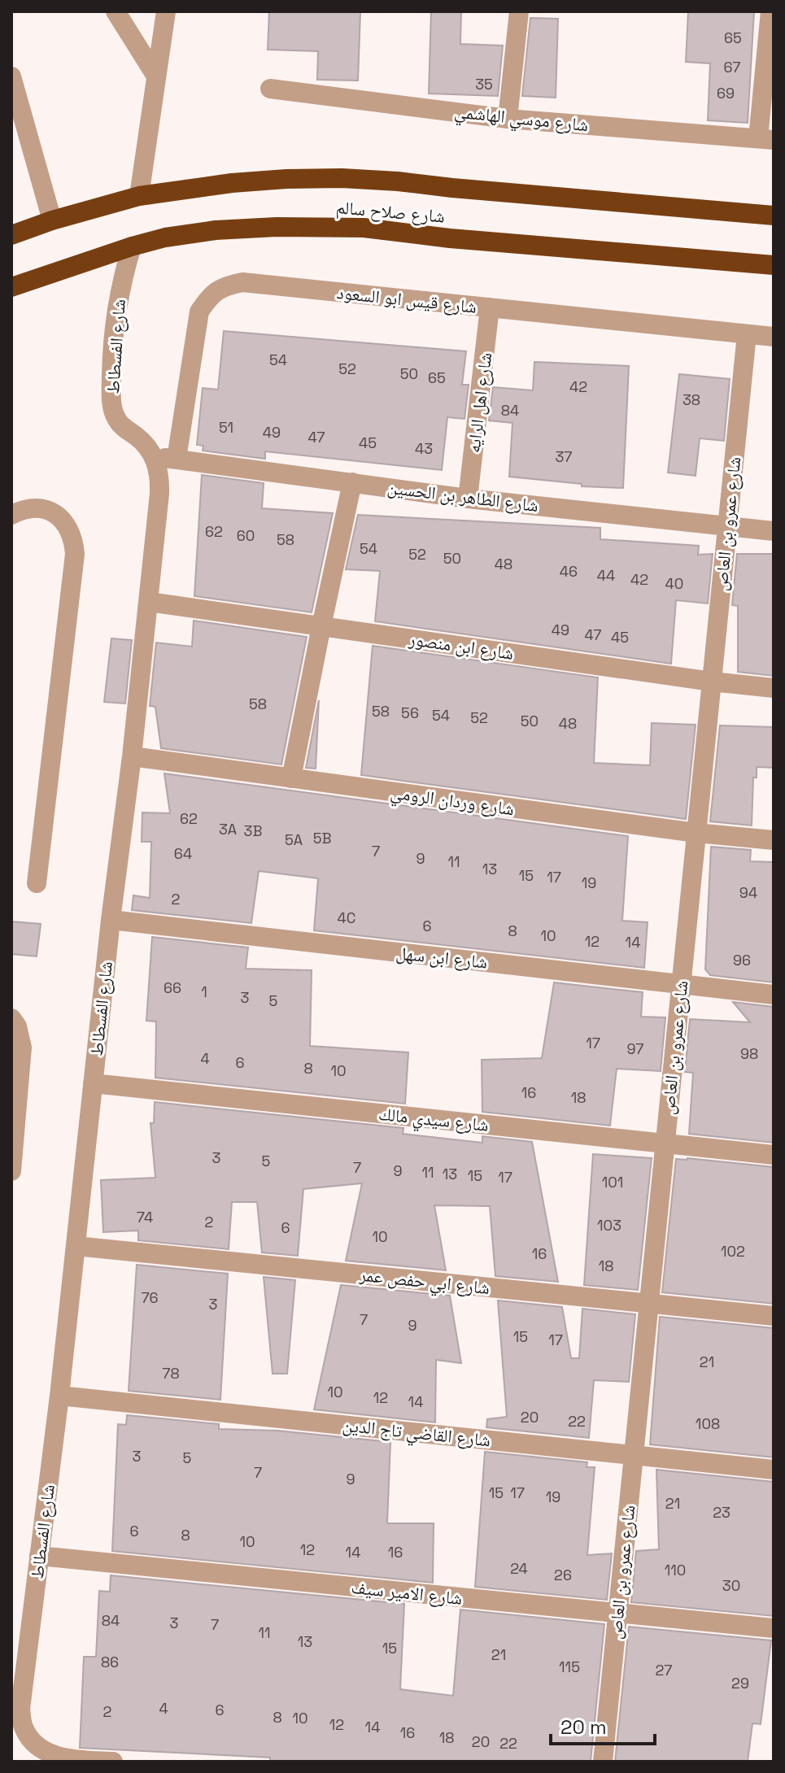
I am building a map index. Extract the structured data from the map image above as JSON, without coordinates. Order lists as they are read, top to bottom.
{
  "streets": {
    "highway": ["شارع صلاح سالم"],
    "street": [
      "شارع موسي الهاشمي",
      "شارع قيس ابو السعود",
      "شارع الفسطاط",
      "شارع اهل الرايه",
      "شارع الطاهر بن الحسين",
      "شارع عمرو بن العاص",
      "شارع ابن منصور",
      "شارع وردان الرومي",
      "شارع ابن سهل",
      "شارع سيدي مالك",
      "شارع ابي حفص عمر",
      "شارع القاضي تاج الدين",
      "شارع الامير سيف"
    ]
  },
  "crossings": [
    ["شارع صلاح سالم", "شارع الفسطاط"],
    ["شارع قيس ابو السعود", "شارع اهل الرايه"],
    ["شارع قيس ابو السعود", "شارع الطاهر بن الحسين"],
    ["شارع قيس ابو السعود", "شارع عمرو بن العاص"],
    ["شارع الفسطاط", "شارع الطاهر بن الحسين"],
    ["شارع الفسطاط", "شارع ابن منصور"],
    ["شارع الفسطاط", "شارع وردان الرومي"],
    ["شارع الفسطاط", "شارع ابن سهل"],
    ["شارع الفسطاط", "شارع سيدي مالك"],
    ["شارع الفسطاط", "شارع ابي حفص عمر"],
    ["شارع الفسطاط", "شارع القاضي تاج الدين"],
    ["شارع الفسطاط", "شارع الامير سيف"],
    ["شارع اهل الرايه", "شارع الطاهر بن الحسين"],
    ["شارع الطاهر بن الحسين", "شارع عمرو بن العاص"],
    ["شارع عمرو بن العاص", "شارع ابن منصور"],
    ["شارع عمرو بن العاص", "شارع وردان الرومي"],
    ["شارع عمرو بن العاص", "شارع ابن سهل"],
    ["شارع عمرو بن العاص", "شارع سيدي مالك"],
    ["شارع عمرو بن العاص", "شارع ابي حفص عمر"],
    ["شارع عمرو بن العاص", "شارع القاضي تاج الدين"],
    ["شارع عمرو بن العاص", "شارع الامير سيف"]
  ],
  "house_numbers": [
    "65",
    "67",
    "35",
    "69",
    "54",
    "52",
    "50",
    "65",
    "42",
    "38",
    "84",
    "51",
    "49",
    "47",
    "45",
    "43",
    "37",
    "62",
    "60",
    "58",
    "54",
    "52",
    "50",
    "48",
    "46",
    "44",
    "42",
    "40",
    "49",
    "47",
    "45",
    "58",
    "58",
    "56",
    "54",
    "52",
    "50",
    "48",
    "62",
    "3A",
    "3B",
    "5B",
    "5A",
    "7",
    "64",
    "9",
    "11",
    "13",
    "15",
    "17",
    "19",
    "94",
    "2",
    "4C",
    "6",
    "8",
    "10",
    "12",
    "14",
    "96",
    "66",
    "1",
    "3",
    "5",
    "17",
    "97",
    "98",
    "4",
    "6",
    "8",
    "10",
    "16",
    "18",
    "3",
    "5",
    "7",
    "9",
    "11",
    "13",
    "15",
    "17",
    "101",
    "74",
    "2",
    "103",
    "6",
    "10",
    "102",
    "16",
    "18",
    "76",
    "3",
    "7",
    "9",
    "15",
    "17",
    "21",
    "78",
    "10",
    "12",
    "14",
    "20",
    "22",
    "108",
    "3",
    "5",
    "7",
    "9",
    "15",
    "17",
    "19",
    "21",
    "23",
    "6",
    "8",
    "10",
    "12",
    "14",
    "16",
    "24",
    "110",
    "26",
    "30",
    "84",
    "3",
    "7",
    "11",
    "13",
    "15",
    "21",
    "86",
    "115",
    "27",
    "29",
    "4",
    "6",
    "2",
    "8",
    "10",
    "12",
    "14",
    "16",
    "18",
    "20",
    "22"
  ],
  "scale_bar": "20 m"
}
